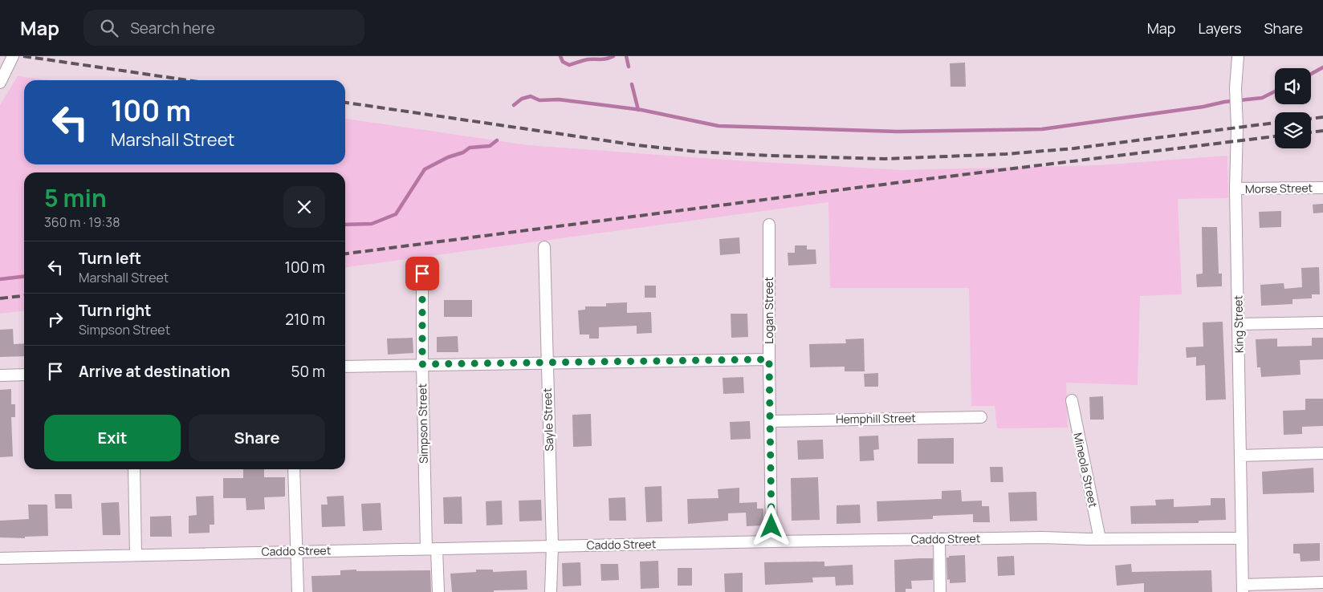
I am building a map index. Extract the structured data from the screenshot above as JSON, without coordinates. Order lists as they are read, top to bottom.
{
  "streets": {
    "street": [
      "Morse Street",
      "Logan Street",
      "King Street",
      "Hemphill Street",
      "Sayle Street",
      "Simpson Street",
      "Mineola Street",
      "Caddo Street"
    ]
  },
  "crossings": [
    ["Morse Street", "King Street"],
    ["Logan Street", "Hemphill Street"],
    ["Logan Street", "Caddo Street"],
    ["King Street", "Caddo Street"],
    ["Sayle Street", "Caddo Street"],
    ["Simpson Street", "Caddo Street"],
    ["Mineola Street", "Caddo Street"]
  ],
  "page": {
    "header": "Map",
    "search": "Search here",
    "nav": ["Map", "Layers", "Share"],
    "turn": ["100 m", "Marshall Street"],
    "heading": ["5 min", "360 m · 19:38"],
    "list": [
      {
        "name": "Turn left",
        "note": "Marshall Street",
        "value": "100 m"
      },
      {
        "name": "Turn right",
        "note": "Simpson Street",
        "value": "210 m"
      },
      {
        "name": "Arrive at destination",
        "value": "50 m"
      }
    ],
    "buttons": ["Exit", "Share"]
  }
}
